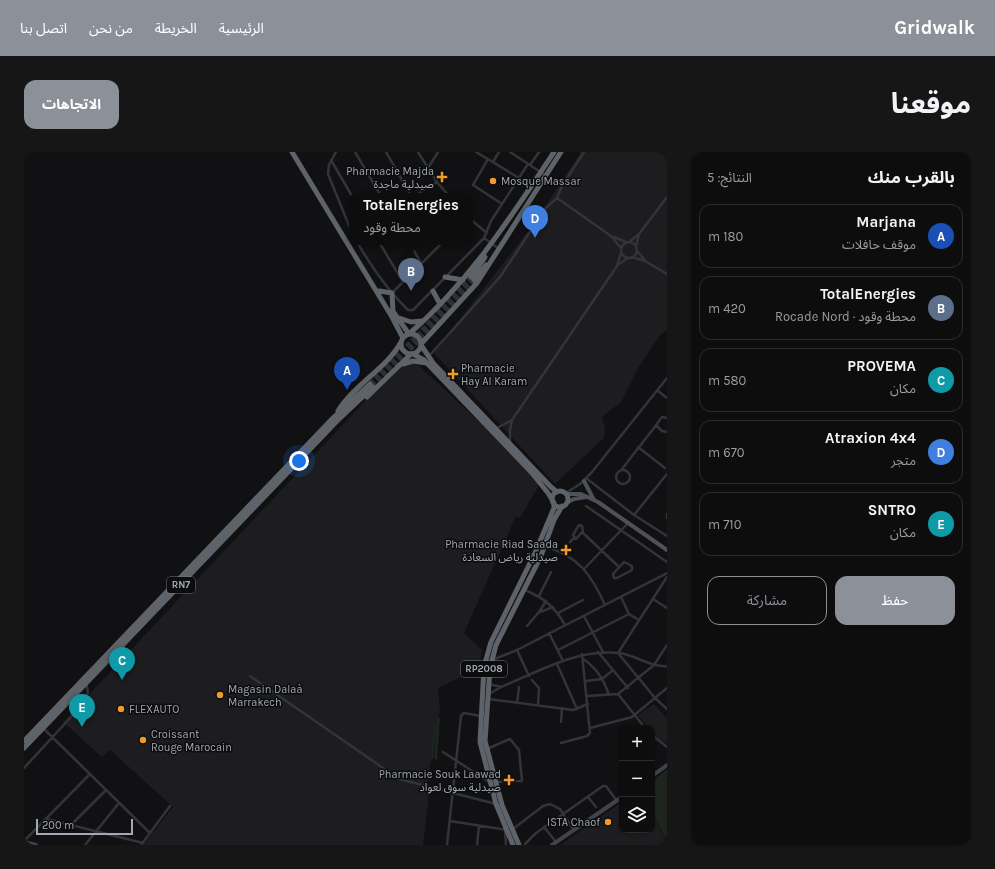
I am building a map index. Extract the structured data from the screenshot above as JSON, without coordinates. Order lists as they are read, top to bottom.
{
  "streets": {
    "highway": ["RN7", "RP2008"]
  },
  "places": {
    "health": [
      "Pharmacie Majda صيدلية ماجدة",
      "Pharmacie Hay Al Karam",
      "Pharmacie Riad Saada صيدلية رياض السعادة",
      "Pharmacie Souk Laawad صيدلية سوق لعواد"
    ],
    "other": [
      "Mosque Massar",
      "Magasin Dalaà Marrakech",
      "FLEXAUTO",
      "Croissant Rouge Marocain",
      "ISTA Chaof"
    ]
  },
  "scale_bar": "200 m",
  "page": {
    "header": "Gridwalk",
    "nav": [
      "الرئيسية",
      "الخريطة",
      "من نحن",
      "اتصل بنا"
    ],
    "title": "موقعنا",
    "buttons": [
      "الاتجاهات",
      ["حفظ", "مشاركة"]
    ],
    "heading": ["بالقرب منك", "النتائج: 5"],
    "popup": ["TotalEnergies", "محطة وقود"],
    "list": [
      {
        "mark": "A",
        "name": "Marjana",
        "note": "موقف حافلات",
        "value": "180 m"
      },
      {
        "mark": "B",
        "name": "TotalEnergies",
        "note": "محطة وقود · Rocade Nord",
        "value": "420 m"
      },
      {
        "mark": "C",
        "name": "PROVEMA",
        "note": "مكان",
        "value": "580 m"
      },
      {
        "mark": "D",
        "name": "Atraxion 4x4",
        "note": "متجر",
        "value": "670 m"
      },
      {
        "mark": "E",
        "name": "SNTRO",
        "note": "مكان",
        "value": "710 m"
      }
    ],
    "pins": [
      "D",
      "B",
      "A",
      "C",
      "E"
    ],
    "map_buttons": ["+", "−"],
    "scale": "200 m"
  }
}
